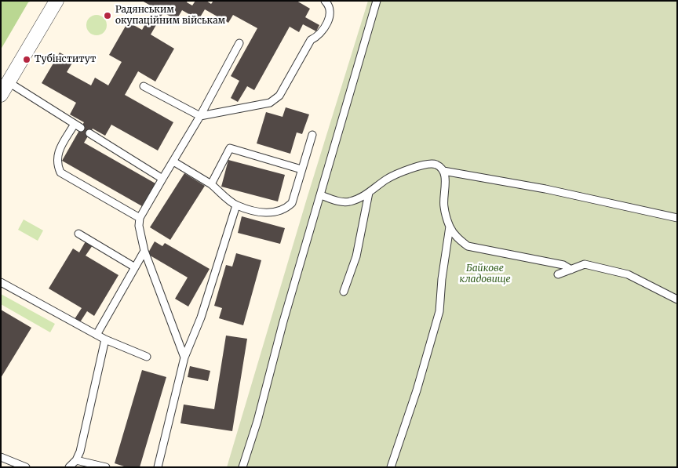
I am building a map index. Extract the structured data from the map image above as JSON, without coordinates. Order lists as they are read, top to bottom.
{
  "parks": ["Байкове кладовище"],
  "places": ["Радянським окупаційним військам", "Тубінститут"]
}
